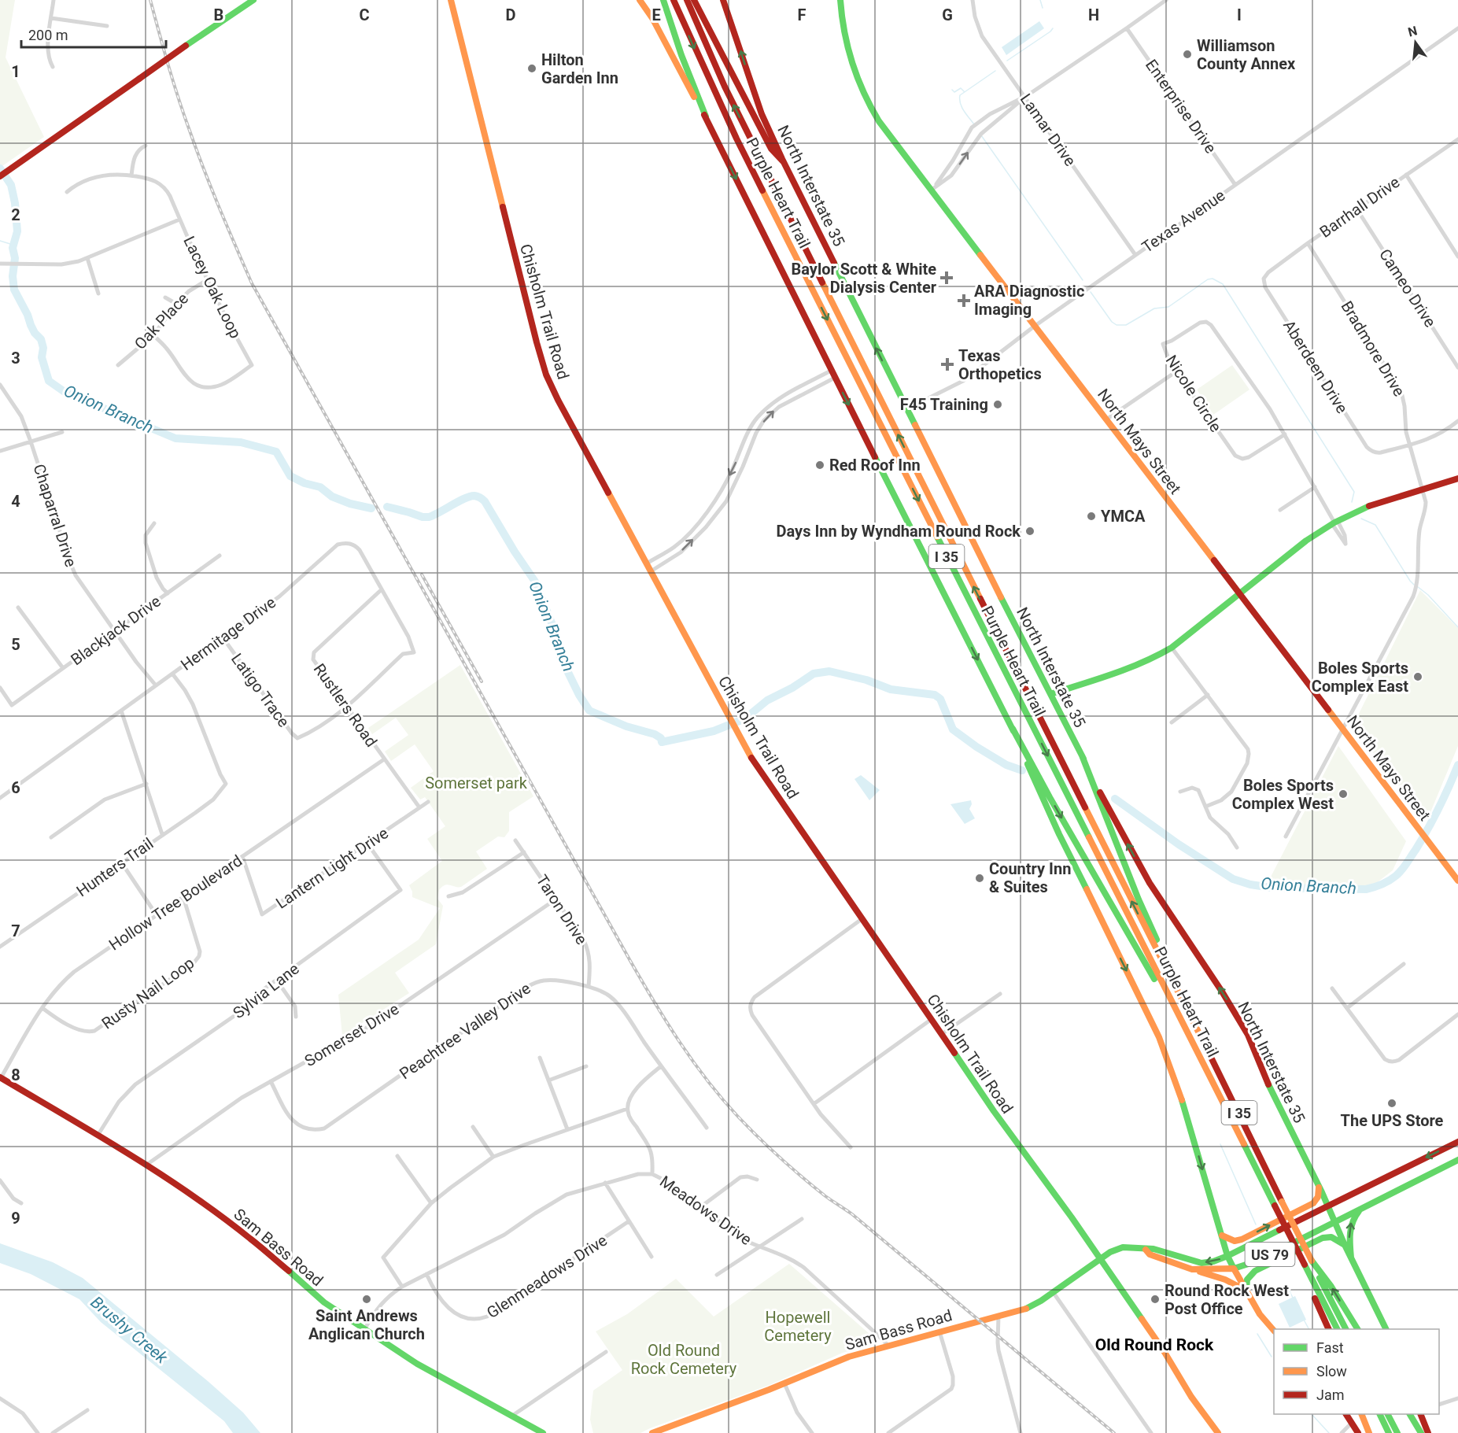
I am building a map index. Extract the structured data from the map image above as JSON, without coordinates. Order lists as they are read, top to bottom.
{
  "streets": {
    "main road": [
      "North Interstate 35",
      "Purple Heart Trail",
      "Chisholm Trail Road",
      "North Mays Street",
      "I 35",
      "Sam Bass Road",
      "US 79"
    ],
    "street": [
      "Enterprise Drive",
      "Lamar Drive",
      "Barrhall Drive",
      "Texas Avenue",
      "Lacey Oak Loop",
      "Cameo Drive",
      "Oak Place",
      "Bradmore Drive",
      "Aberdeen Drive",
      "Nicole Circle",
      "Chaparral Drive",
      "Blackjack Drive",
      "Hermitage Drive",
      "Latigo Trace",
      "Rustlers Road",
      "Hunters Trail",
      "Lantern Light Drive",
      "Hollow Tree Boulevard",
      "Taron Drive",
      "Sylvia Lane",
      "Rusty Nail Loop",
      "Peachtree Valley Drive",
      "Somerset Drive",
      "Meadows Drive",
      "Glenmeadows Drive"
    ]
  },
  "crossings": [
    ["Enterprise Drive", "Texas Avenue"],
    ["Lamar Drive", "Texas Avenue"],
    ["North Interstate 35", "Texas Avenue"],
    ["North Interstate 35", "US 79"],
    ["Barrhall Drive", "Cameo Drive"],
    ["Barrhall Drive", "Bradmore Drive"],
    ["Barrhall Drive", "Aberdeen Drive"],
    ["Texas Avenue", "North Mays Street"],
    ["Lacey Oak Loop", "Oak Place"],
    ["Chisholm Trail Road", "Sam Bass Road"],
    ["Bradmore Drive", "Aberdeen Drive"],
    ["Bradmore Drive", "North Mays Street"],
    ["Chaparral Drive", "Blackjack Drive"],
    ["Chaparral Drive", "Hermitage Drive"],
    ["Hermitage Drive", "Latigo Trace"],
    ["Hermitage Drive", "Rustlers Road"],
    ["Hermitage Drive", "Hunters Trail"],
    ["Latigo Trace", "Rustlers Road"],
    ["Rustlers Road", "Lantern Light Drive"],
    ["Rustlers Road", "Hollow Tree Boulevard"],
    ["Lantern Light Drive", "Hollow Tree Boulevard"],
    ["Lantern Light Drive", "Sylvia Lane"],
    ["Hollow Tree Boulevard", "Rusty Nail Loop"],
    ["Hollow Tree Boulevard", "Sam Bass Road"],
    ["Taron Drive", "Peachtree Valley Drive"],
    ["Taron Drive", "Somerset Drive"],
    ["Sylvia Lane", "Sam Bass Road"],
    ["Peachtree Valley Drive", "Somerset Drive"],
    ["Somerset Drive", "Sam Bass Road"],
    ["Meadows Drive", "Sam Bass Road"],
    ["Meadows Drive", "Glenmeadows Drive"],
    ["Sam Bass Road", "US 79"]
  ],
  "districts": ["Old Round Rock"],
  "water": ["Onion Branch", "Brushy Creek"],
  "parks": ["Somerset park", "Hopewell Cemetery", "Old Round Rock Cemetery"],
  "places": {
    "other": [
      "Williamson County Annex",
      "Hilton Garden Inn",
      "F45 Training",
      "Red Roof Inn",
      "YMCA",
      "Days Inn by Wyndham Round Rock",
      "Boles Sports Complex East",
      "Boles Sports Complex West",
      "Country Inn & Suites",
      "The UPS Store",
      "Saint Andrews Anglican Church",
      "Round Rock West Post Office"
    ],
    "health": ["Baylor Scott & White Dialysis Center", "ARA Diagnostic Imaging", "Texas Orthopetics"]
  },
  "legend": ["Fast", "Slow", "Jam"],
  "scale_bar": "200 m",
  "north": "top",
  "grid": {
    "columns": [
      "B",
      "C",
      "D",
      "E",
      "F",
      "G",
      "H",
      "I"
    ],
    "rows": [
      "1",
      "2",
      "3",
      "4",
      "5",
      "6",
      "7",
      "8",
      "9"
    ]
  }
}
